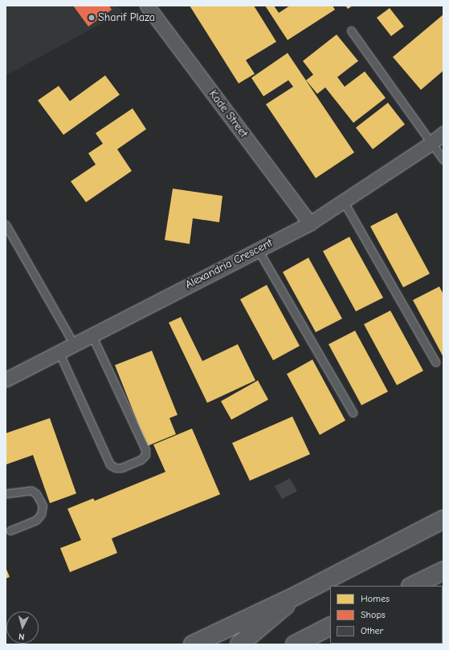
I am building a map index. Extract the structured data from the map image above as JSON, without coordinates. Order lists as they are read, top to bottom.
{
  "streets": {
    "street": ["Kade Street", "Alexandria Crescent"]
  },
  "crossings": [
    ["Kade Street", "Alexandria Crescent"]
  ],
  "places": ["Sharif Plaza"],
  "legend": ["Homes", "Shops", "Other"],
  "north": "bottom"
}
